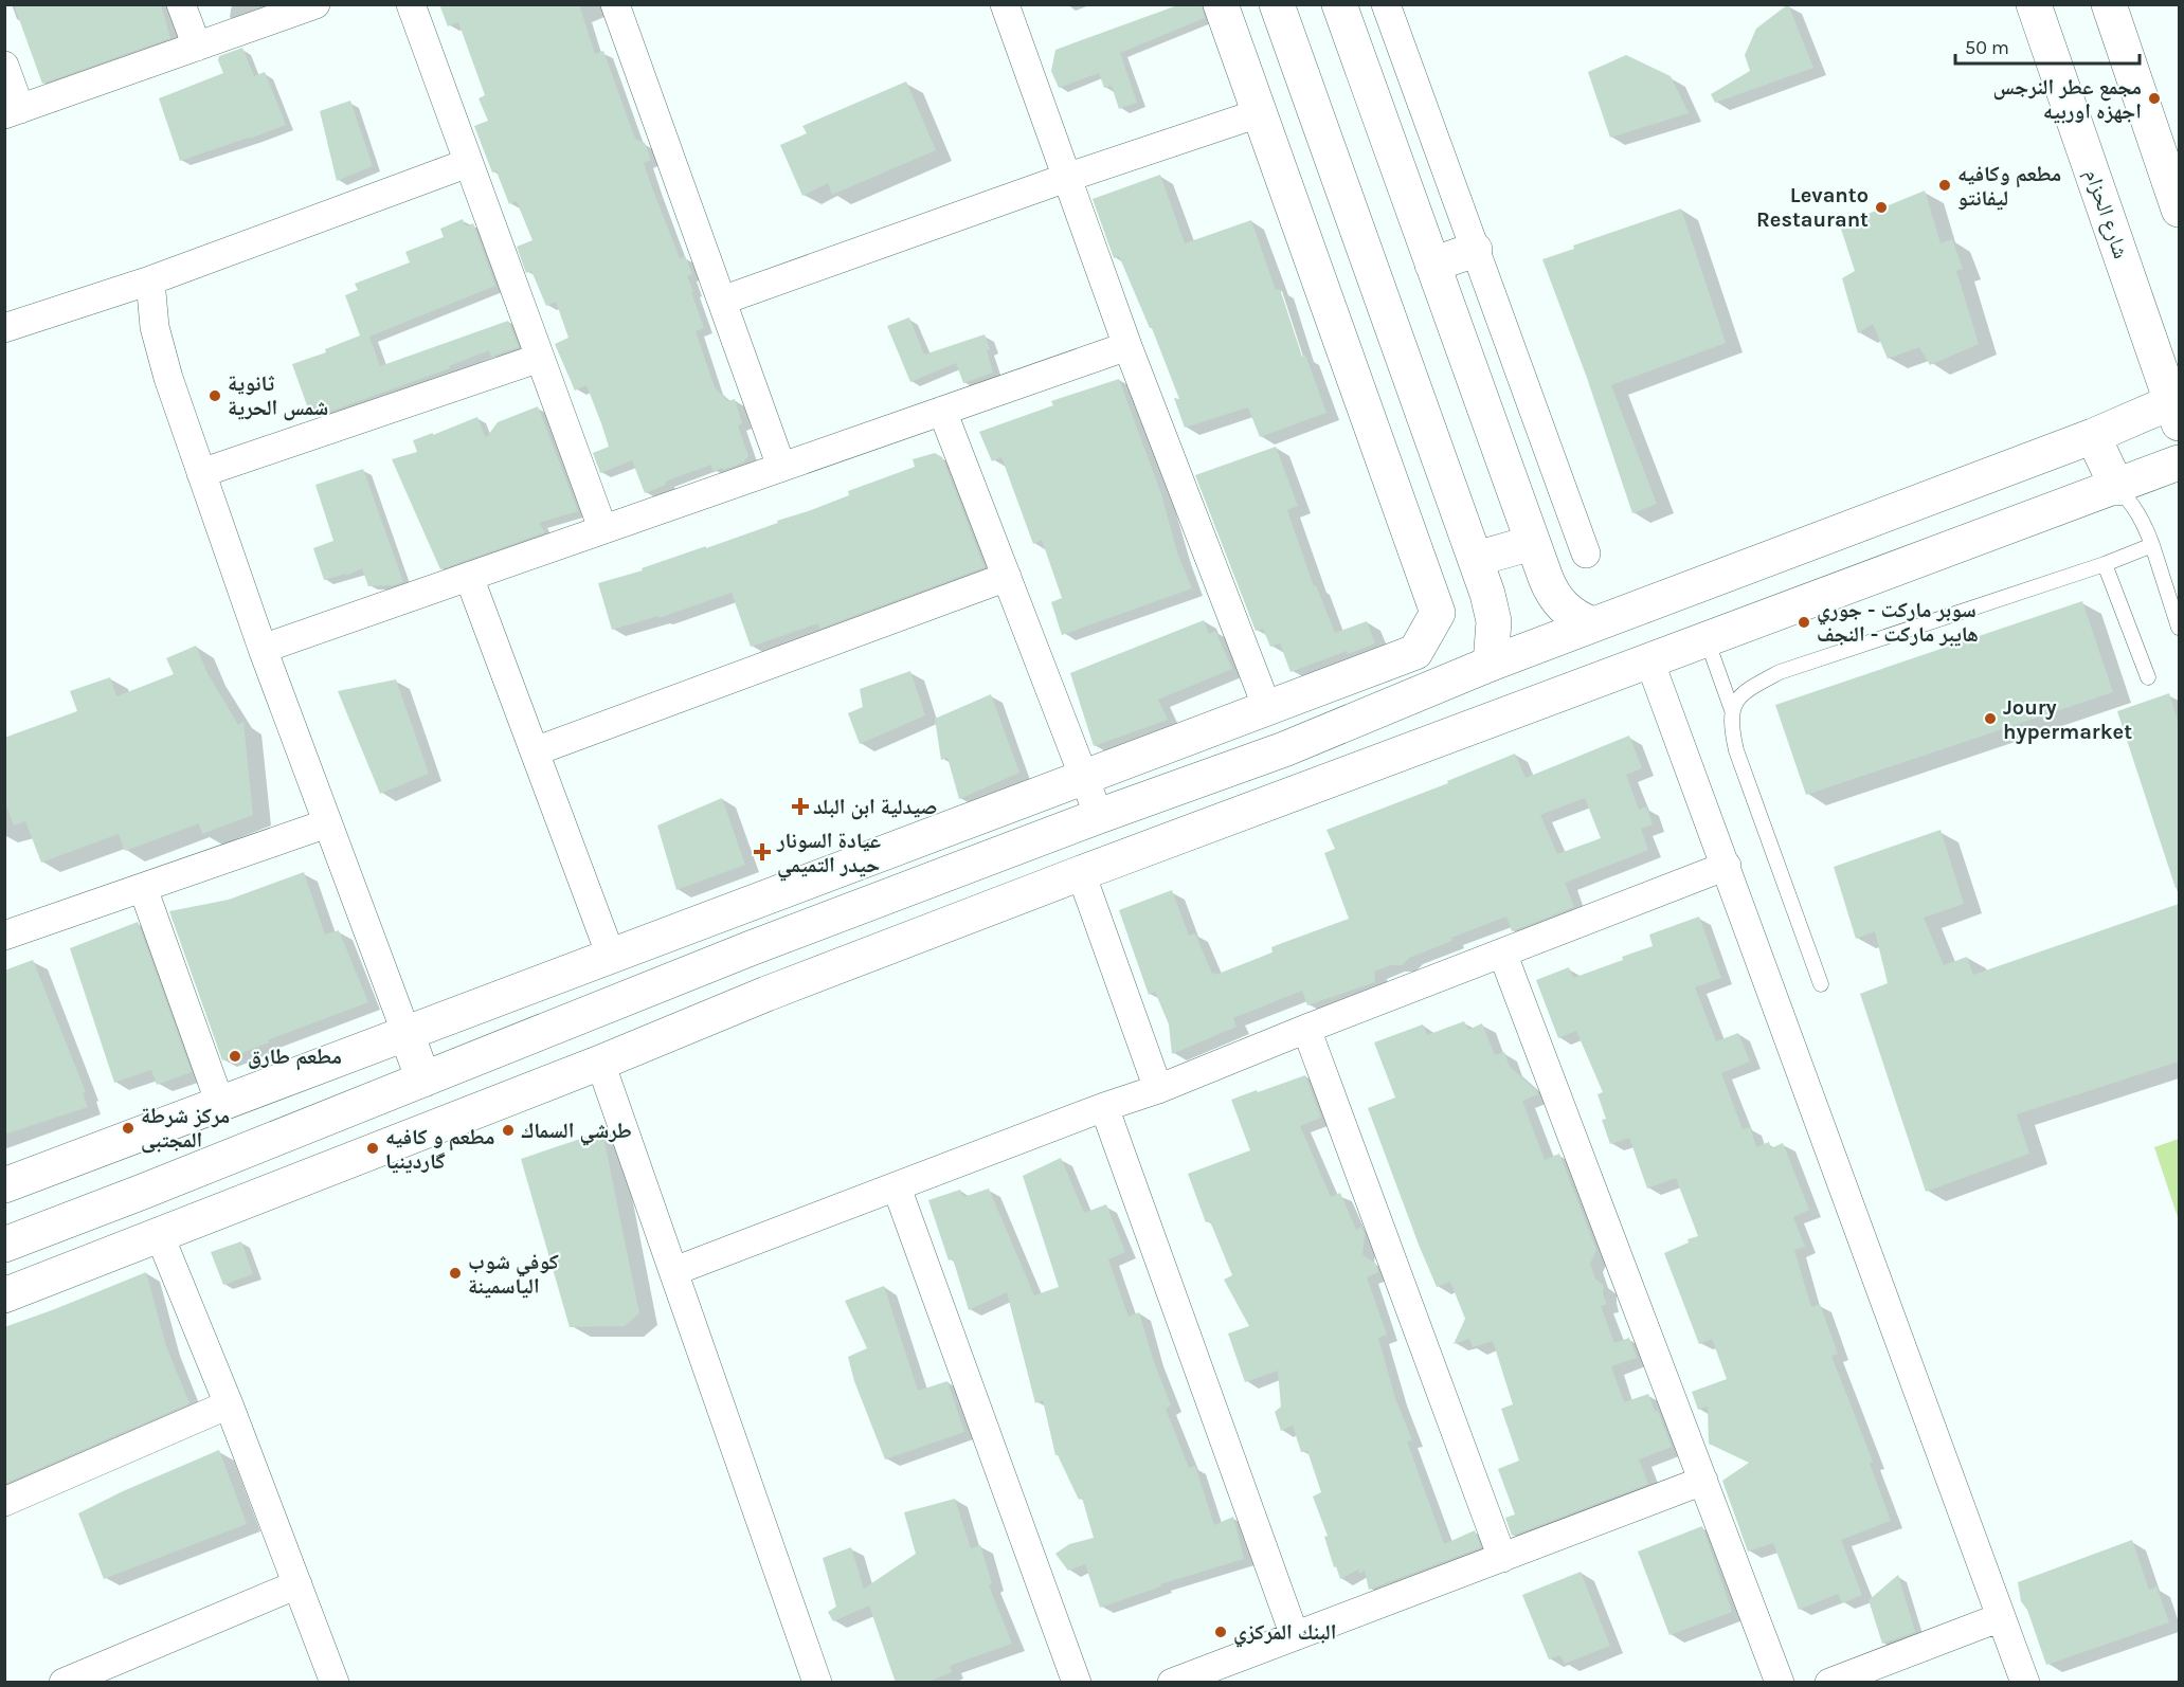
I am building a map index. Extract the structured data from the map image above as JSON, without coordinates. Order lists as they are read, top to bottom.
{
  "streets": {
    "main road": ["شارع الحزام"]
  },
  "places": {
    "other": [
      "مجمع عطر النرجس اجهزه اوربيه",
      "مطعم وكافيه ليفانتو",
      "Levanto Restaurant",
      "ثانوية شمس الحرية",
      "سوبر ماركت - جوري هايبر ماركت - النجف",
      "Joury hypermarket",
      "مطعم طارق",
      "مركز شرطة المجتبى",
      "طرشي السماك",
      "مطعم و كافيه گاردينيا",
      "كوفي شوب الياسمينة",
      "البنك المركزي"
    ],
    "health": ["صيدلية ابن البلد", "عيادة السونار حيدر التميمي"]
  },
  "scale_bar": "50 m"
}
